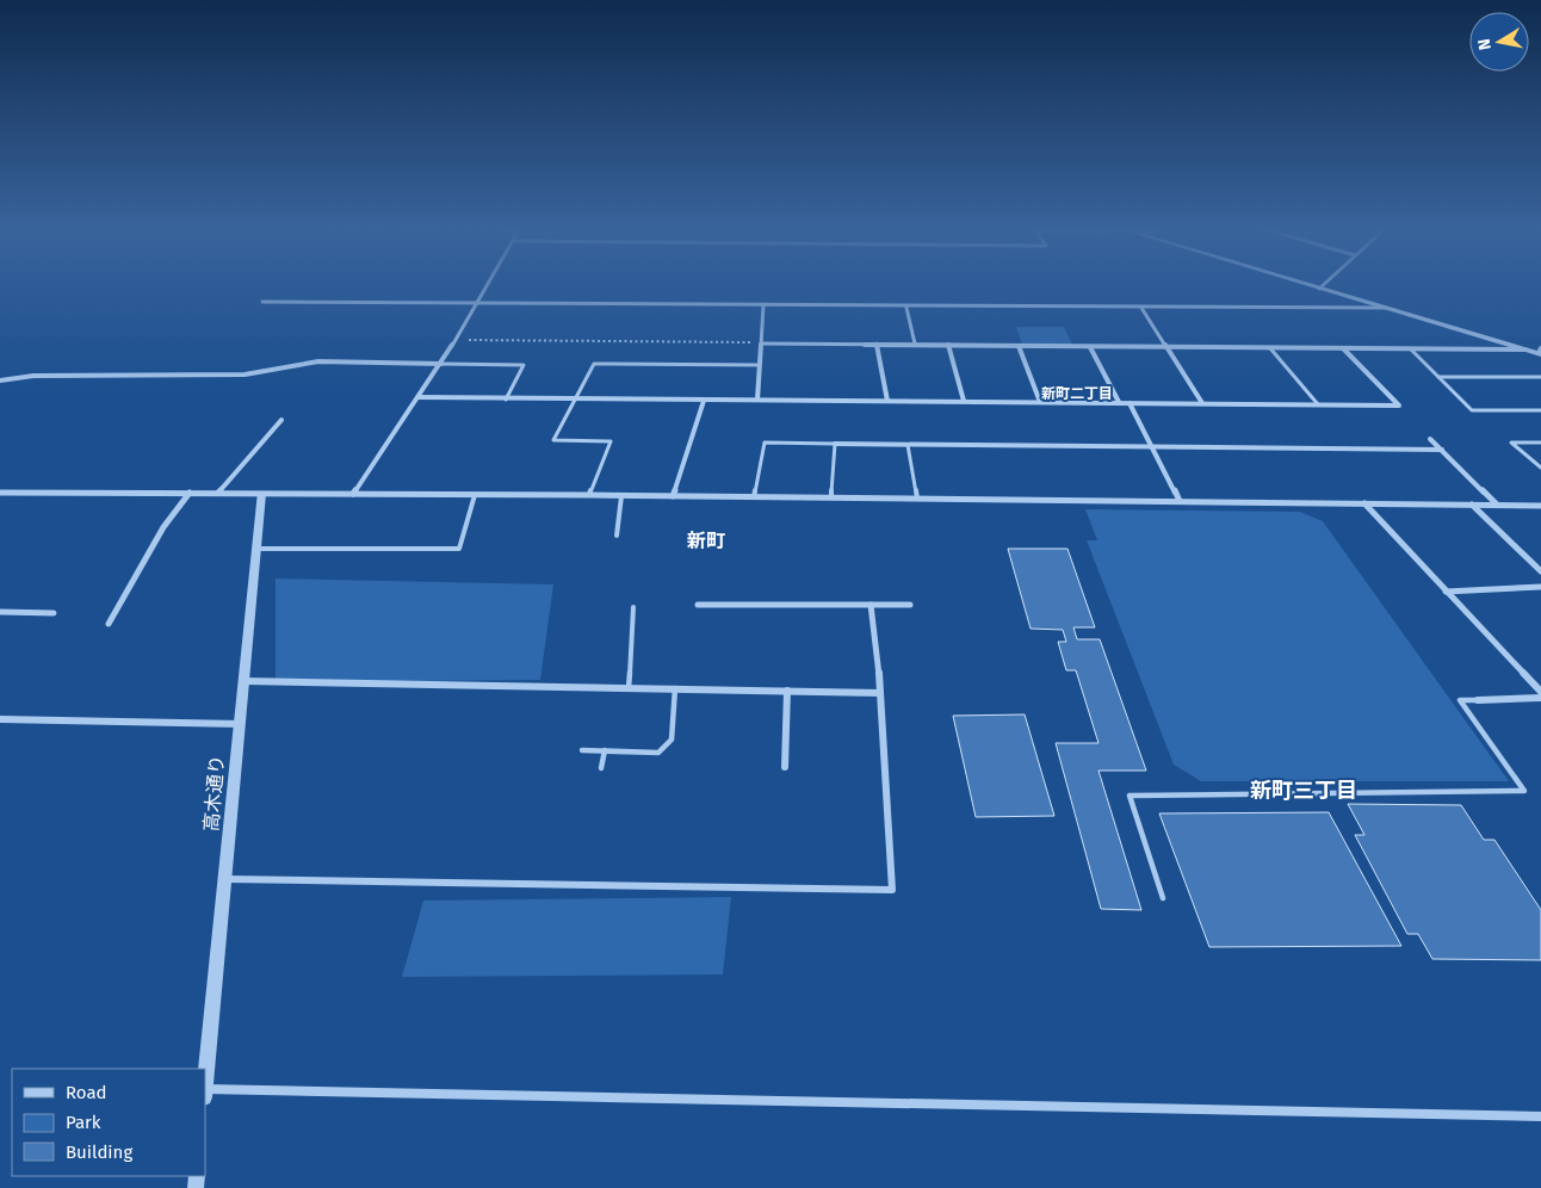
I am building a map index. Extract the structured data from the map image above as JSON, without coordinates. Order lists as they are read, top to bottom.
{
  "streets": {
    "street": ["高木通り"]
  },
  "districts": ["新町二丁目", "新町", "新町三丁目"],
  "legend": ["Road", "Park", "Building"],
  "north": "left"
}
